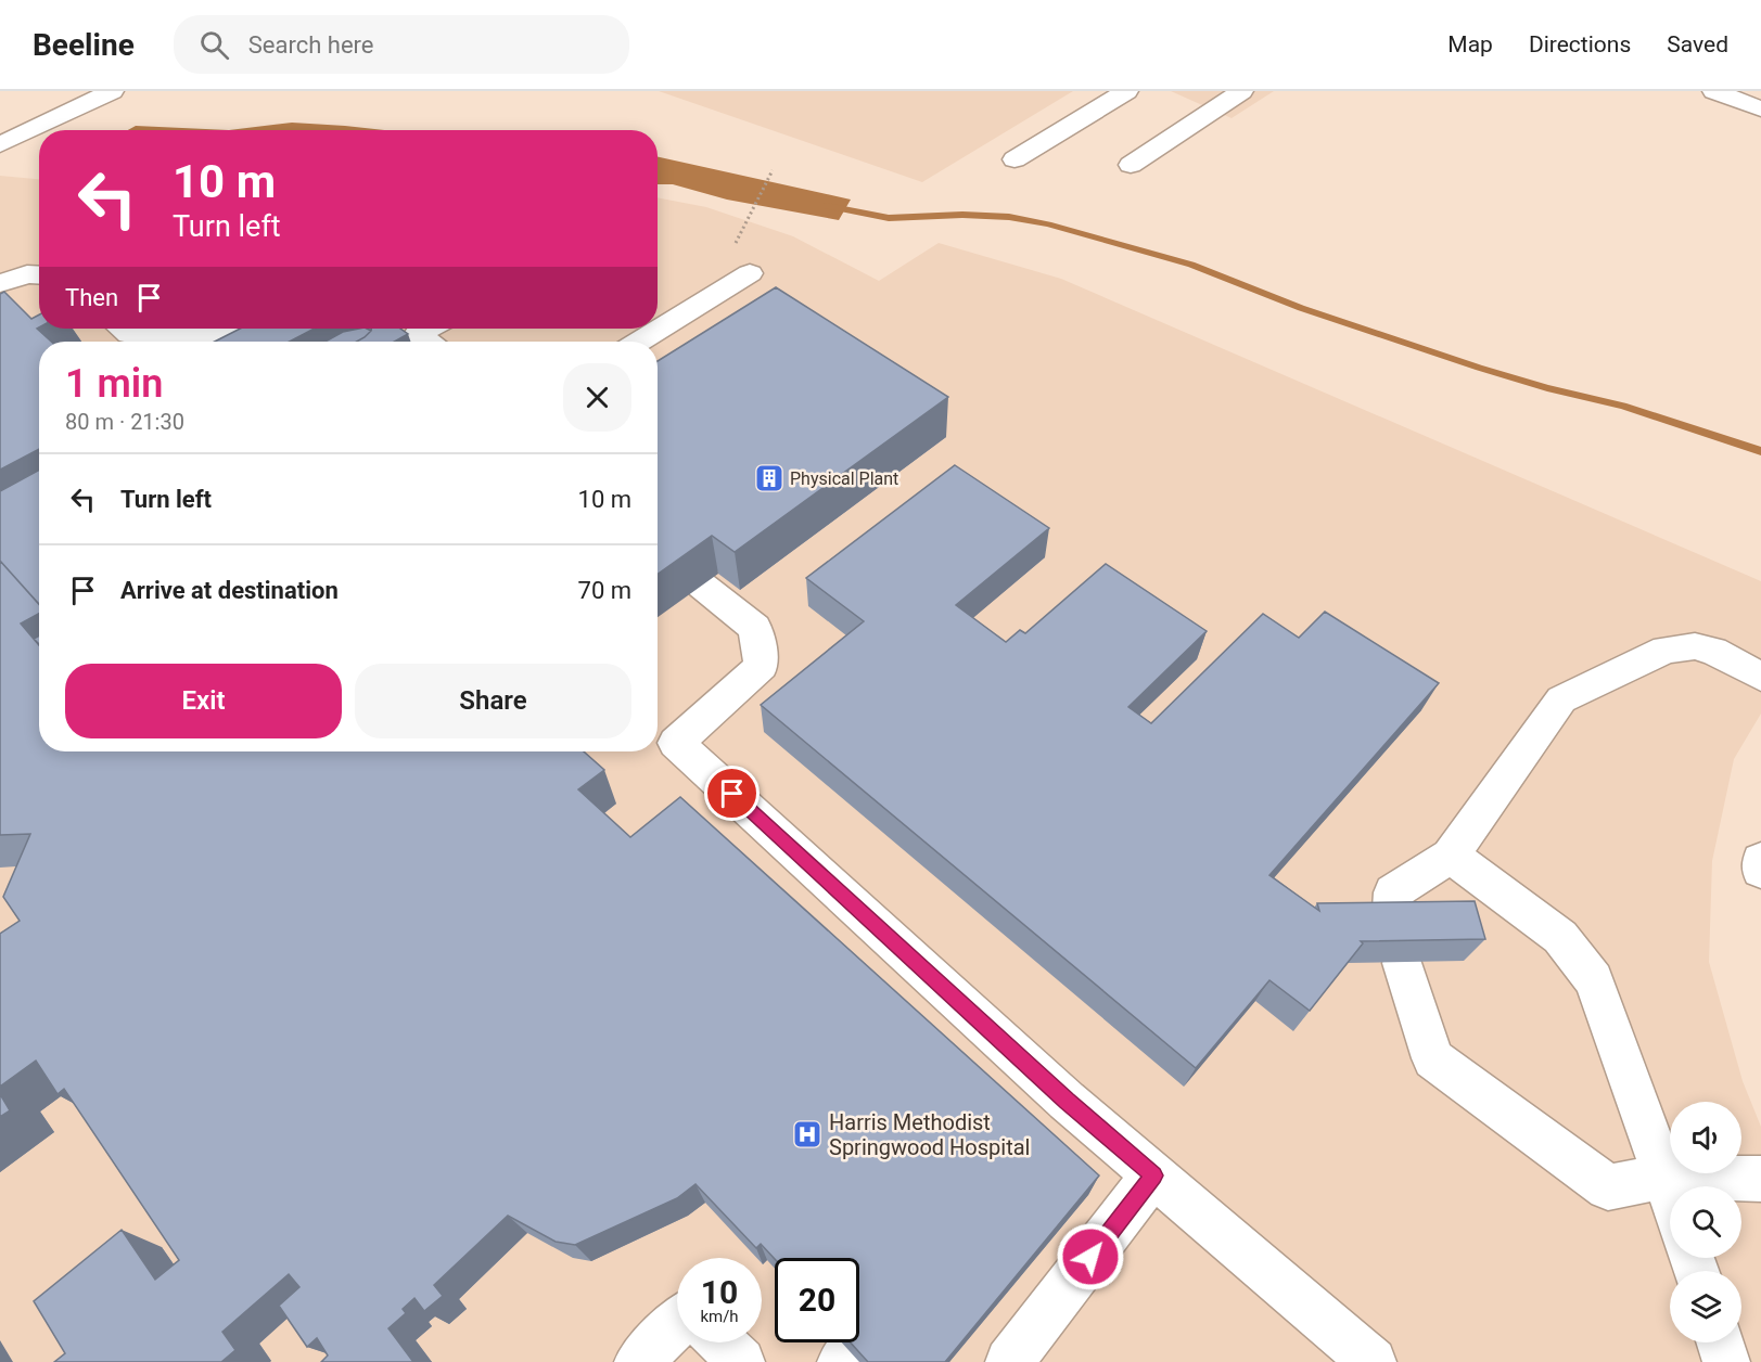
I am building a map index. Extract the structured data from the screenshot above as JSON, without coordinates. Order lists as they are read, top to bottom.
{
  "places": {
    "building": ["Physical Plant"],
    "hospital": ["Harris Methodist Springwood Hospital"]
  },
  "page": {
    "header": "Beeline",
    "search": "Search here",
    "nav": ["Map", "Directions", "Saved"],
    "turn": ["10 m", "Turn left"],
    "then": "Then",
    "heading": ["1 min", "80 m · 21:30"],
    "list": [
      {
        "name": "Turn left",
        "value": "10 m"
      },
      {
        "name": "Arrive at destination",
        "value": "70 m"
      }
    ],
    "buttons": ["Exit", "Share"],
    "speed": "10 km/h",
    "limit": "20"
  }
}
